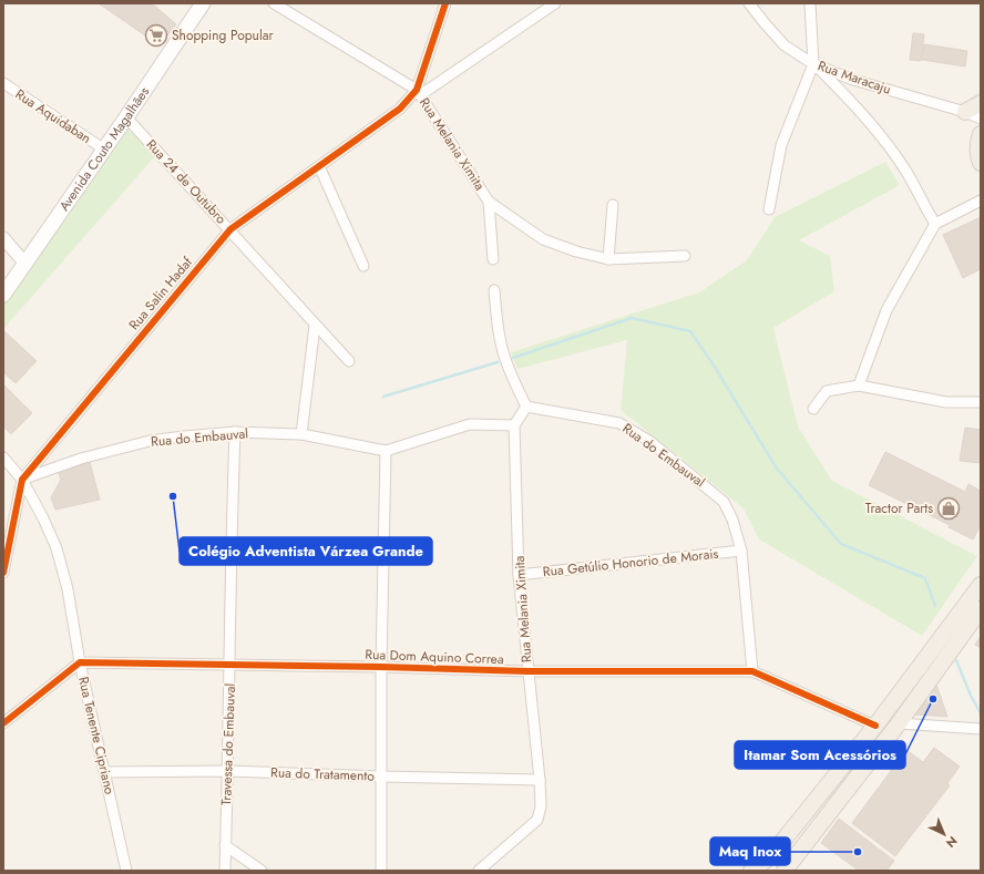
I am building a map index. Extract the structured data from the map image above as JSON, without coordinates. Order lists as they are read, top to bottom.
{
  "streets": {
    "main road": ["Avenida Couto Magalhães"],
    "street": [
      "Rua Maracaju",
      "Rua Aquidaban",
      "Rua Melania Ximita",
      "Rua 24 de Outubro",
      "Rua Salin Hadaf",
      "Rua do Embauval",
      "Rua Getúlio Honorio de Morais",
      "Rua Dom Aquino Correa",
      "Rua Tenente Cipriano",
      "Travessa do Embauval",
      "Rua do Tratamento"
    ]
  },
  "crossings": [
    ["Rua Aquidaban", "Avenida Couto Magalhães"],
    ["Rua Melania Ximita", "Rua Salin Hadaf"],
    ["Rua Melania Ximita", "Rua do Embauval"],
    ["Rua Melania Ximita", "Rua Getúlio Honorio de Morais"],
    ["Rua Melania Ximita", "Rua Dom Aquino Correa"],
    ["Rua Melania Ximita", "Rua do Tratamento"],
    ["Avenida Couto Magalhães", "Rua 24 de Outubro"],
    ["Rua 24 de Outubro", "Rua Salin Hadaf"],
    ["Rua Salin Hadaf", "Rua do Embauval"],
    ["Rua Salin Hadaf", "Rua Tenente Cipriano"],
    ["Rua do Embauval", "Rua Getúlio Honorio de Morais"],
    ["Rua do Embauval", "Rua Dom Aquino Correa"],
    ["Rua do Embauval", "Rua Tenente Cipriano"],
    ["Rua do Embauval", "Travessa do Embauval"],
    ["Rua Dom Aquino Correa", "Rua Tenente Cipriano"],
    ["Rua Dom Aquino Correa", "Travessa do Embauval"],
    ["Rua Tenente Cipriano", "Rua do Tratamento"],
    ["Travessa do Embauval", "Rua do Tratamento"]
  ],
  "places": {
    "supermarket": ["Shopping Popular"],
    "other": ["Colégio Adventista Várzea Grande", "Itamar Som Acessórios", "Maq Inox"],
    "shop": ["Tractor Parts"]
  },
  "north": "bottom right"
}
